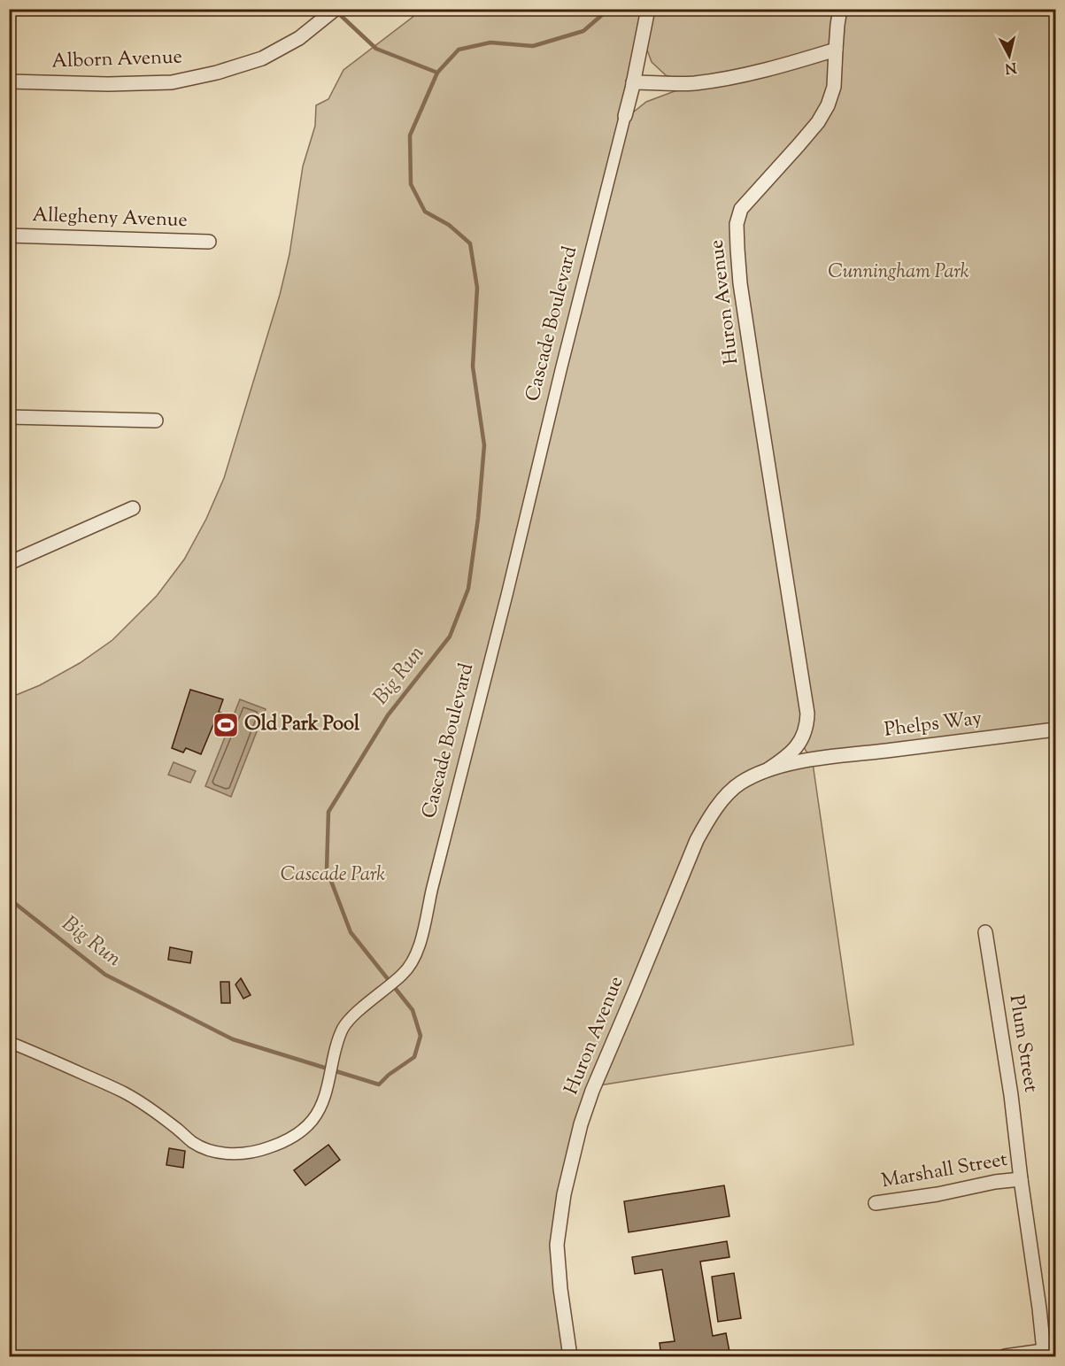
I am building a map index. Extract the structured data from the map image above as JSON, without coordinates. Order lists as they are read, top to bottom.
{
  "streets": {
    "street": [
      "Alborn Avenue",
      "Allegheny Avenue",
      "Huron Avenue",
      "Cascade Boulevard",
      "Phelps Way",
      "Plum Street",
      "Marshall Street"
    ]
  },
  "crossings": [
    ["Huron Avenue", "Phelps Way"],
    ["Plum Street", "Marshall Street"]
  ],
  "water": ["Big Run"],
  "parks": ["Cunningham Park", "Cascade Park"],
  "places": {
    "sports": ["Old Park Pool"]
  },
  "north": "bottom"
}
